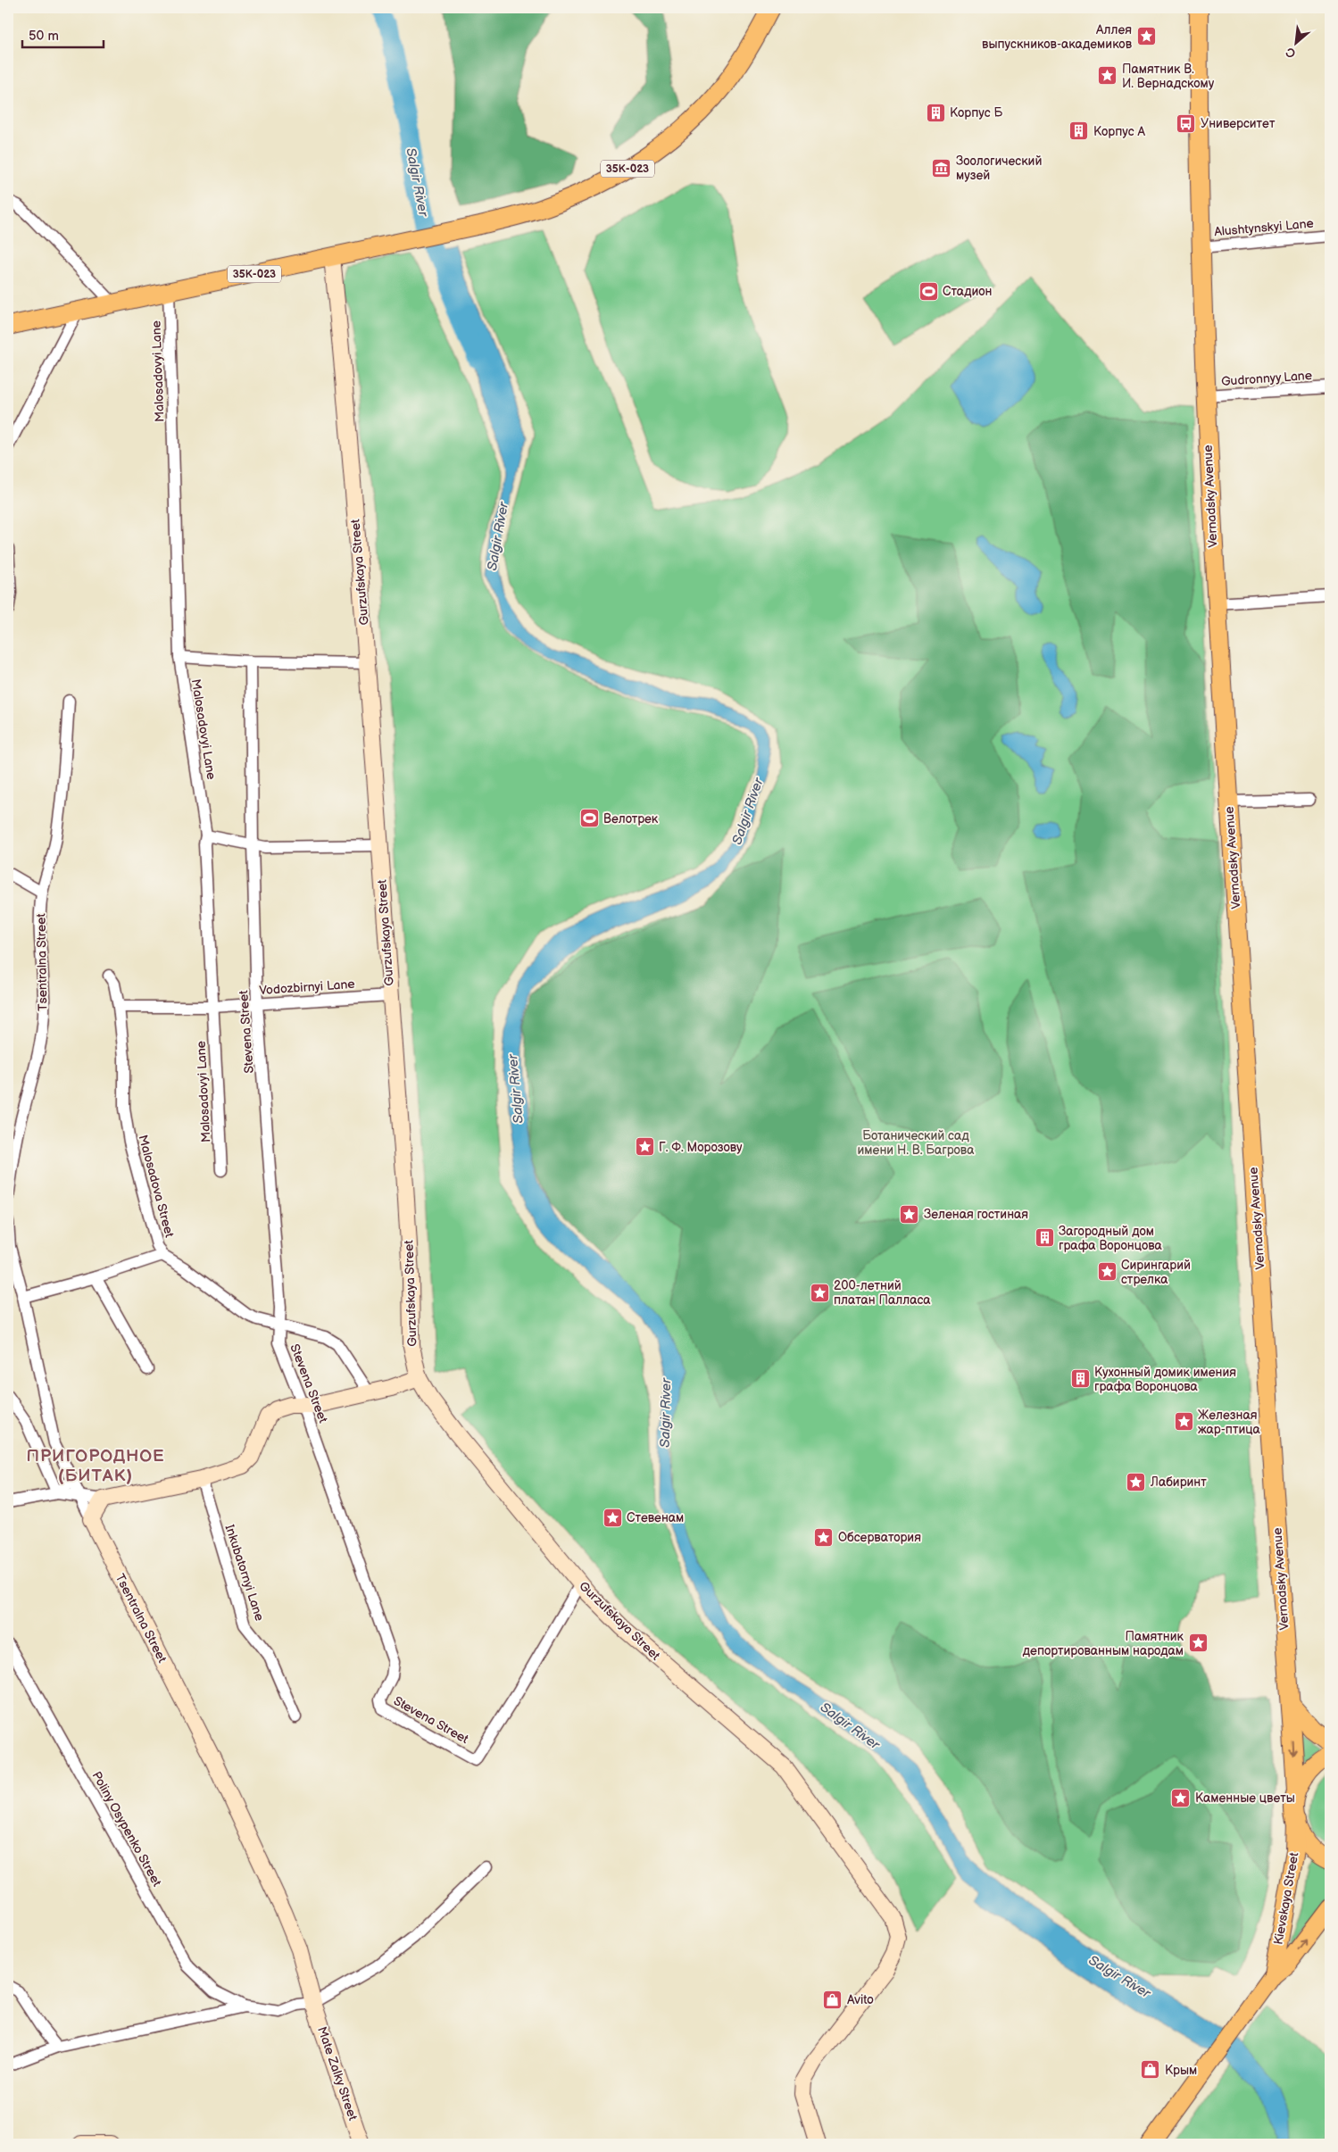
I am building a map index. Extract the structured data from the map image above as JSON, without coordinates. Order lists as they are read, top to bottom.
{
  "streets": {
    "main road": [
      "35К-023",
      "Vernadsky Avenue",
      "Gurzufskaya Street",
      "Tsentralna Street",
      "Kievskaya Street",
      "Mate Zalky Street"
    ],
    "street": [
      "Alushtynskyi Lane",
      "Malosadovyi Lane",
      "Gudronnyy Lane",
      "Vodozbirnyi Lane",
      "Stevena Street",
      "Malosadova Street",
      "Inkubatornyi Lane",
      "Poliny Osypenko Street"
    ]
  },
  "crossings": [
    ["35К-023", "Malosadovyi Lane"],
    ["35К-023", "Gurzufskaya Street"],
    ["Alushtynskyi Lane", "Vernadsky Avenue"],
    ["Malosadovyi Lane", "Vodozbirnyi Lane"],
    ["Gudronnyy Lane", "Vernadsky Avenue"],
    ["Vernadsky Avenue", "Kievskaya Street"],
    ["Gurzufskaya Street", "Vodozbirnyi Lane"],
    ["Gurzufskaya Street", "Stevena Street"],
    ["Tsentralna Street", "Mate Zalky Street"],
    ["Vodozbirnyi Lane", "Stevena Street"],
    ["Vodozbirnyi Lane", "Malosadova Street"],
    ["Stevena Street", "Malosadova Street"]
  ],
  "districts": ["ПРИГОРОДНОЕ (БИТАК)"],
  "water": ["Salgir River"],
  "parks": ["Ботанический сад имени Н. В. Багрова"],
  "places": {
    "place": [
      "Аллея выпускников-академиков",
      "Памятник В. И. Вернадскому",
      "Г. Ф. Морозову",
      "Зеленая гостиная",
      "Сирингарий стрелка",
      "200-летний платан Палласа",
      "Железная жар-птица",
      "Лабиринт",
      "Стевенам",
      "Обсерватория",
      "Памятник депортированным народам",
      "Каменные цветы"
    ],
    "building": [
      "Корпус Б",
      "Корпус А",
      "Загородный дом графа Воронцова",
      "Кухонный домик имения графа Воронцова"
    ],
    "bus stop": ["Университет"],
    "museum": ["Зоологический музей"],
    "sports": ["Стадион", "Велотрек"],
    "shop": ["Avito", "Крым"]
  },
  "scale_bar": "50 m",
  "north": "bottom left"
}
